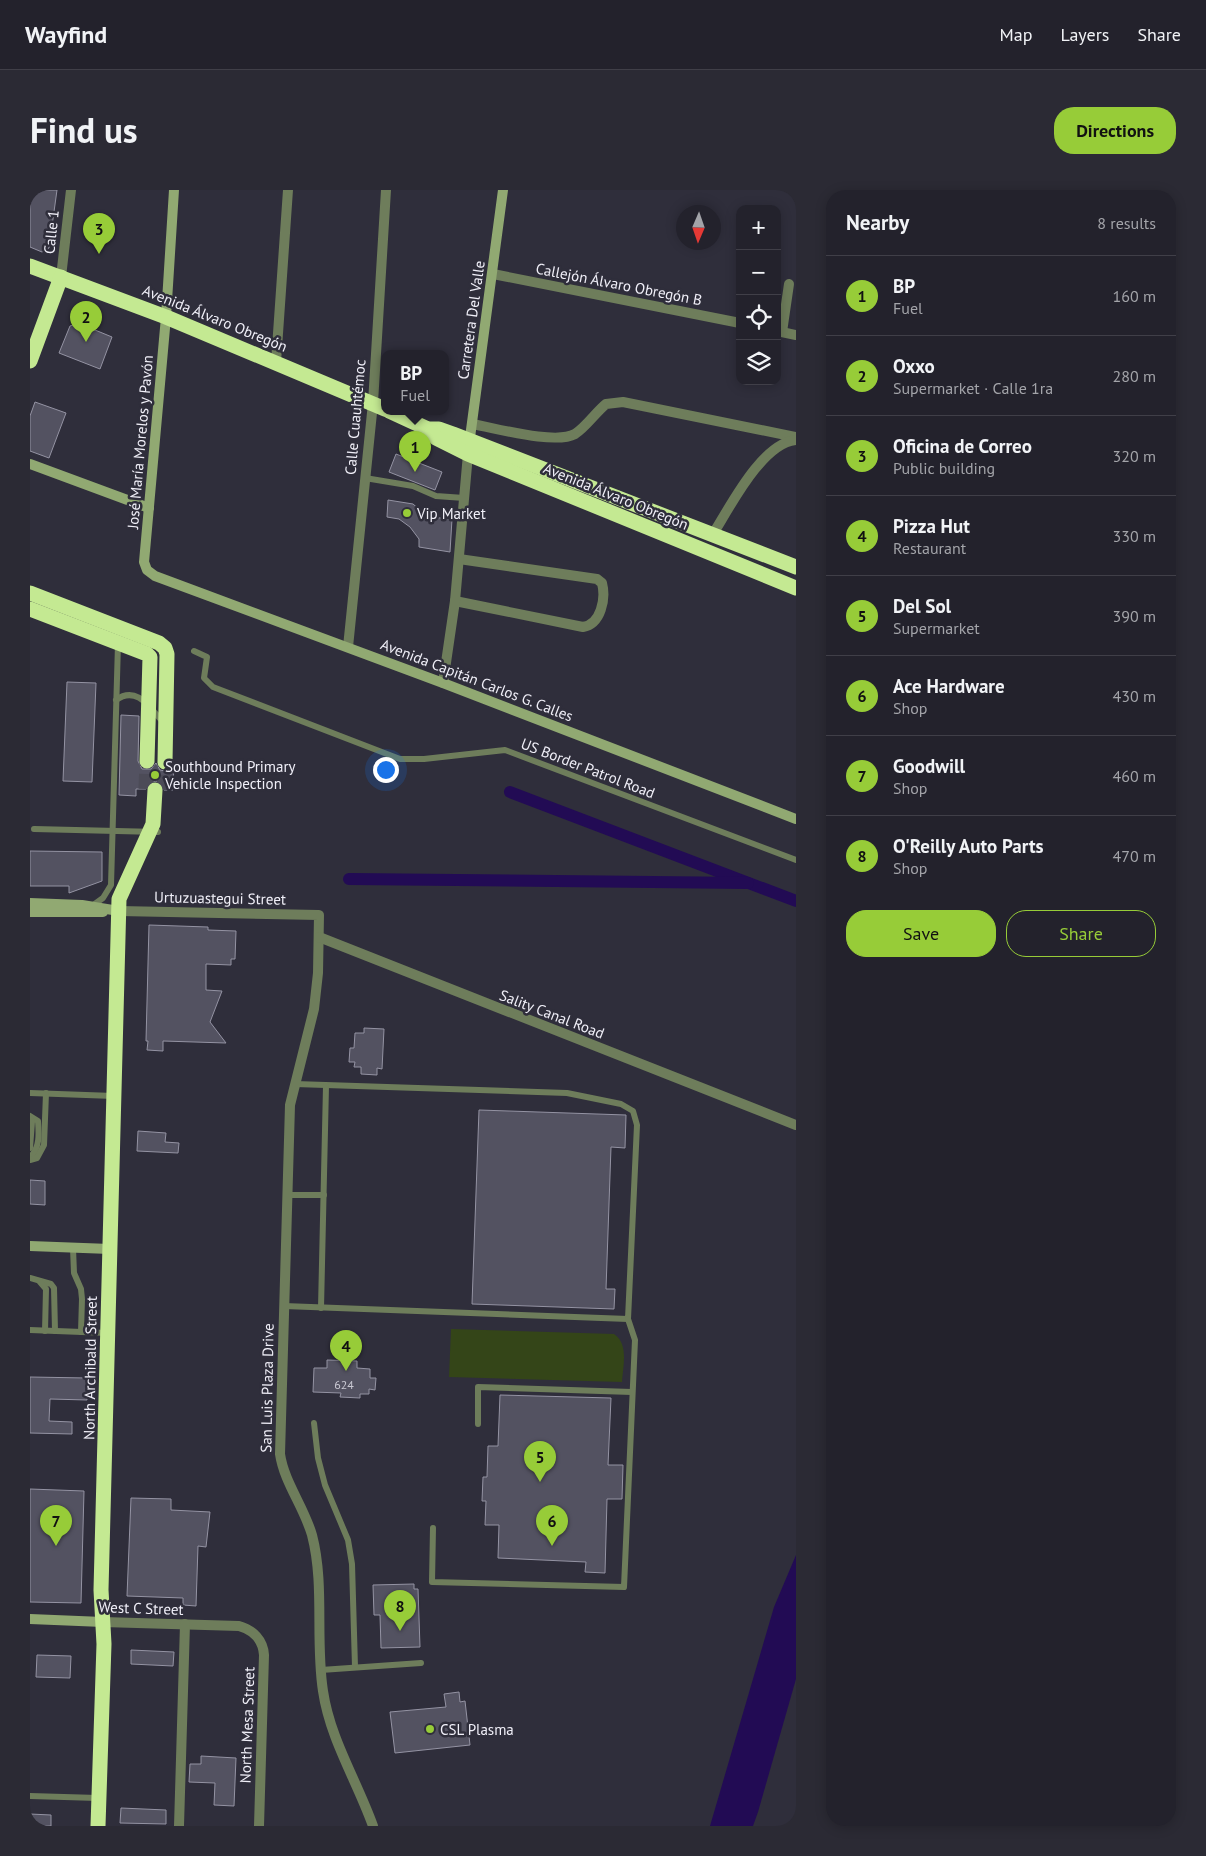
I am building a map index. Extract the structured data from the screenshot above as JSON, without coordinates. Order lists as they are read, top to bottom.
{
  "streets": {
    "highway": ["Avenida Álvaro Obregón", "North Archibald Street"],
    "street": [
      "Calle 1",
      "Callejón Álvaro Obregón B",
      "Carretera Del Valle",
      "Calle Cuauhtémoc",
      "José María Morelos y Pavón",
      "Avenida Capitán Carlos G. Calles",
      "Urtuzuastegui Street",
      "Sality Canal Road",
      "San Luis Plaza Drive",
      "West C Street",
      "North Mesa Street"
    ],
    "lane": ["US Border Patrol Road"]
  },
  "crossings": [
    ["Calle 1", "Avenida Álvaro Obregón"],
    ["Callejón Álvaro Obregón B", "Carretera Del Valle"],
    ["Avenida Álvaro Obregón", "Carretera Del Valle"],
    ["Avenida Álvaro Obregón", "Calle Cuauhtémoc"],
    ["Avenida Álvaro Obregón", "José María Morelos y Pavón"],
    ["Calle Cuauhtémoc", "Avenida Capitán Carlos G. Calles"],
    ["José María Morelos y Pavón", "Avenida Capitán Carlos G. Calles"],
    ["Urtuzuastegui Street", "Sality Canal Road"],
    ["Urtuzuastegui Street", "North Archibald Street"],
    ["Urtuzuastegui Street", "San Luis Plaza Drive"],
    ["Sality Canal Road", "San Luis Plaza Drive"],
    ["North Archibald Street", "West C Street"],
    ["West C Street", "North Mesa Street"]
  ],
  "places": ["Vip Market", "Southbound Primary Vehicle Inspection", "CSL Plasma"],
  "house_numbers": ["624"],
  "north": "bottom",
  "page": {
    "header": "Wayfind",
    "nav": ["Map", "Layers", "Share"],
    "title": "Find us",
    "buttons": [
      "Directions",
      ["Save", "Share"]
    ],
    "heading": ["Nearby", "8 results"],
    "map_buttons": ["+", "−"],
    "pins": [
      "3",
      "2",
      "1",
      "4",
      "5",
      "6",
      "7",
      "8"
    ],
    "list": [
      {
        "mark": "1",
        "name": "BP",
        "note": "Fuel",
        "value": "160 m"
      },
      {
        "mark": "2",
        "name": "Oxxo",
        "note": "Supermarket · Calle 1ra",
        "value": "280 m"
      },
      {
        "mark": "3",
        "name": "Oficina de Correo",
        "note": "Public building",
        "value": "320 m"
      },
      {
        "mark": "4",
        "name": "Pizza Hut",
        "note": "Restaurant",
        "value": "330 m"
      },
      {
        "mark": "5",
        "name": "Del Sol",
        "note": "Supermarket",
        "value": "390 m"
      },
      {
        "mark": "6",
        "name": "Ace Hardware",
        "note": "Shop",
        "value": "430 m"
      },
      {
        "mark": "7",
        "name": "Goodwill",
        "note": "Shop",
        "value": "460 m"
      },
      {
        "mark": "8",
        "name": "O'Reilly Auto Parts",
        "note": "Shop",
        "value": "470 m"
      }
    ],
    "popup": ["BP", "Fuel"]
  }
}
